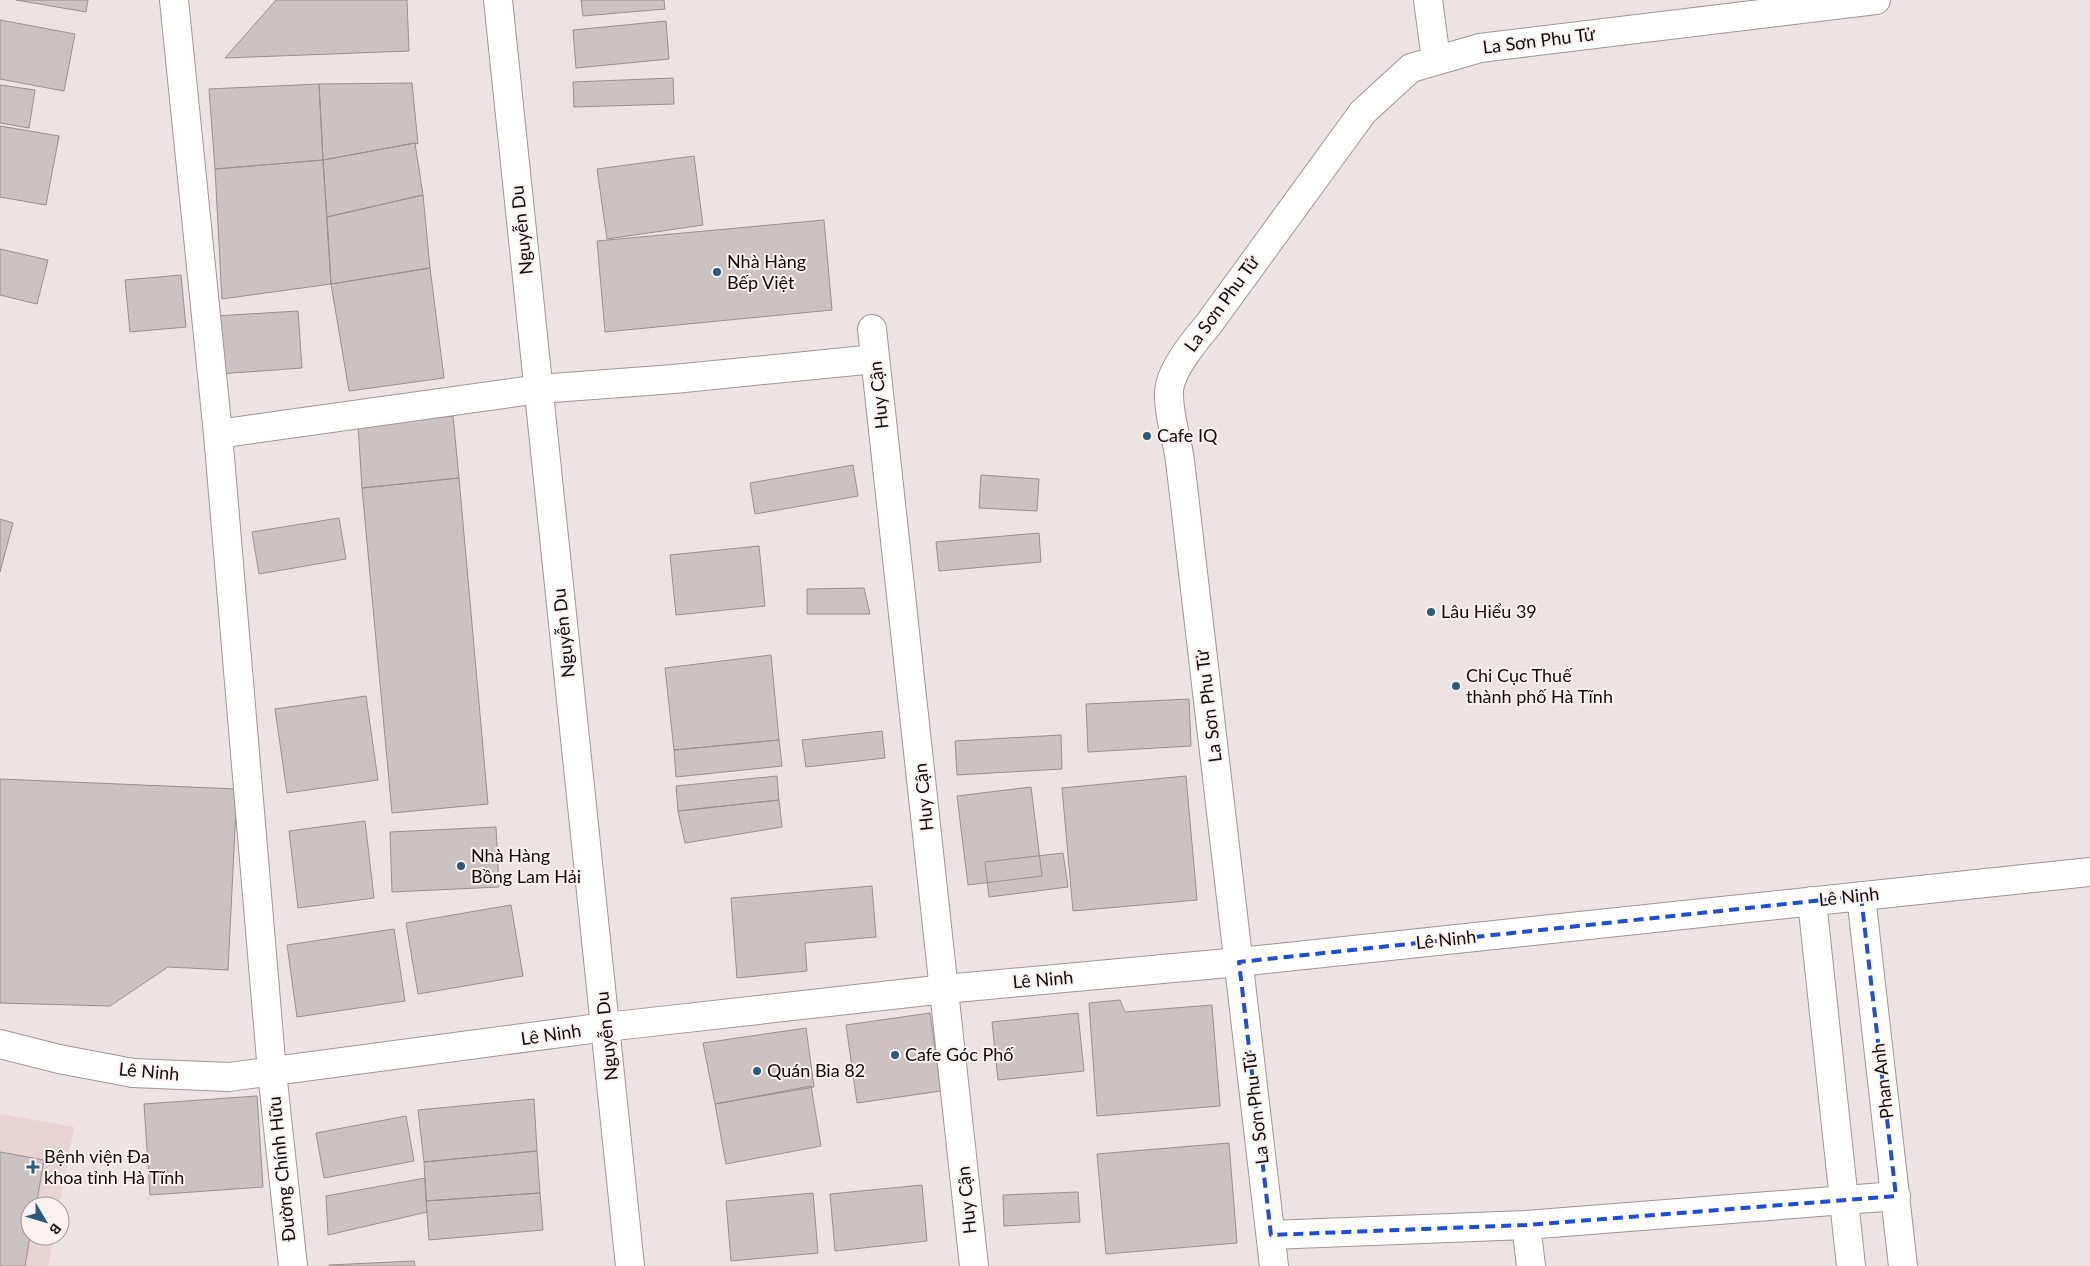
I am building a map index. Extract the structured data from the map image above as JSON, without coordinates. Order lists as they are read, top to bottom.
{
  "streets": {
    "street": [
      "La Sơn Phu Tử",
      "Nguyễn Du",
      "Huy Cận",
      "Lê Ninh",
      "Phan Anh",
      "Đường Chính Hữu"
    ]
  },
  "crossings": [
    ["La Sơn Phu Tử", "Lê Ninh"],
    ["Nguyễn Du", "Lê Ninh"],
    ["Huy Cận", "Lê Ninh"],
    ["Lê Ninh", "Phan Anh"],
    ["Lê Ninh", "Đường Chính Hữu"]
  ],
  "places": {
    "other": [
      "Nhà Hàng Bếp Việt",
      "Cafe IQ",
      "Lâu Hiểu 39",
      "Chi Cục Thuế thành phố Hà Tĩnh",
      "Nhà Hàng Bồng Lam Hải",
      "Cafe Góc Phố",
      "Quán Bia 82"
    ],
    "health": ["Bệnh viện Đa khoa tỉnh Hà Tĩnh"]
  },
  "north": "bottom right"
}
